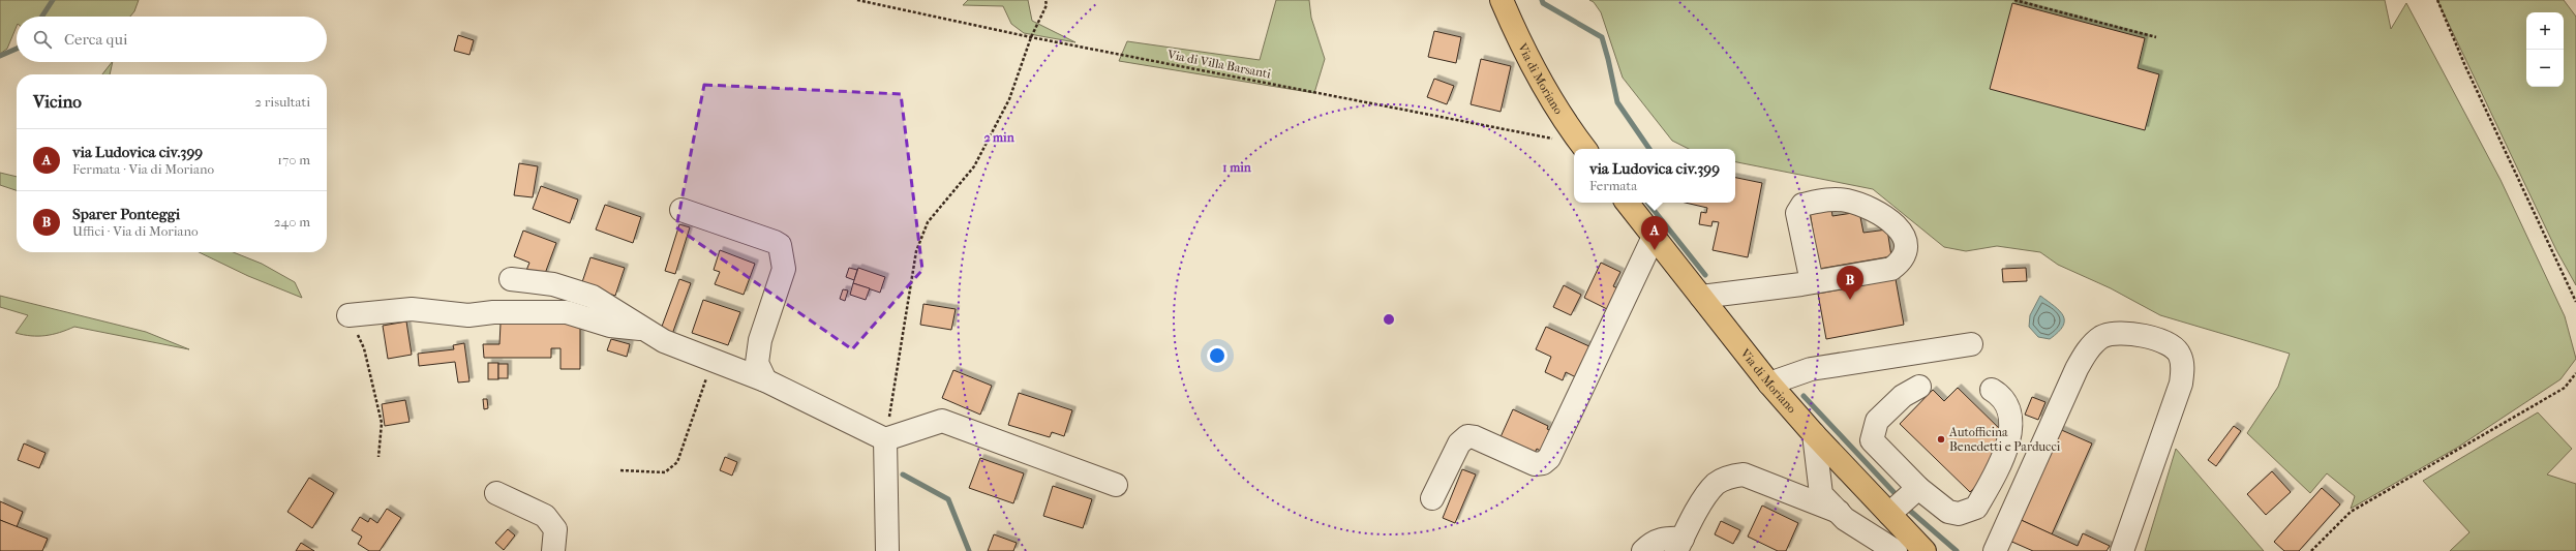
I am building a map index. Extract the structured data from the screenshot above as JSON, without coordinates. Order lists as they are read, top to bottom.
{
  "streets": {
    "main road": ["Via di Moriano"],
    "path": ["Via di Villa Barsanti"]
  },
  "crossings": [
    ["Via di Villa Barsanti", "Via di Moriano"]
  ],
  "places": ["Autofficina Benedetti e Parducci"],
  "page": {
    "map_buttons": ["+", "−"],
    "search": "Cerca qui",
    "heading": ["Vicino", "2 risultati"],
    "list": [
      {
        "mark": "A",
        "name": "via Ludovica civ.399",
        "note": "Fermata · Via di Moriano",
        "value": "170 m"
      },
      {
        "mark": "B",
        "name": "Sparer Ponteggi",
        "note": "Uffici · Via di Moriano",
        "value": "240 m"
      }
    ],
    "popup": ["via Ludovica civ.399", "Fermata"],
    "pins": ["A", "B"]
  },
  "rings": ["2 min", "1 min"]
}
